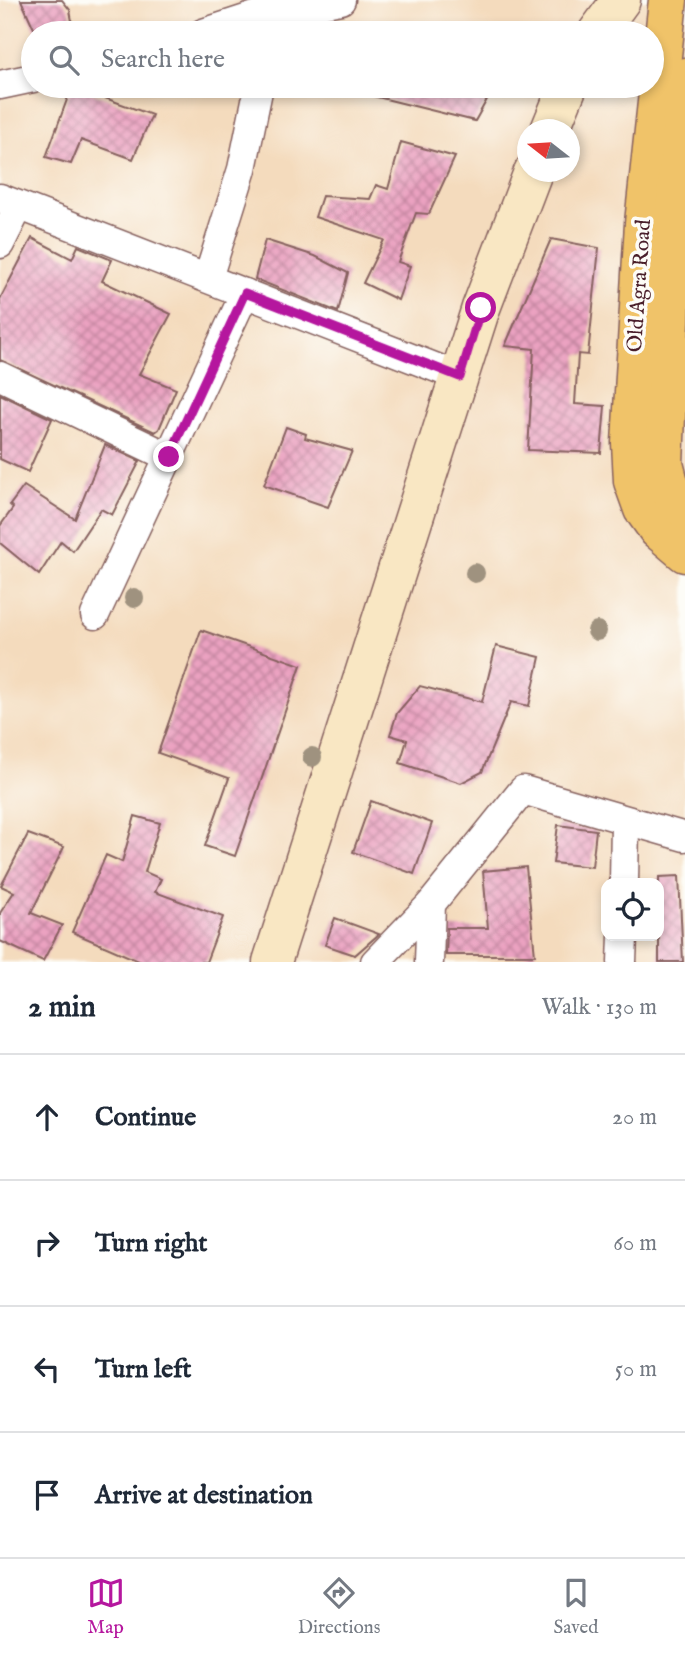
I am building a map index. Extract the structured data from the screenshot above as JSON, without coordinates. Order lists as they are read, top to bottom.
{
  "streets": {
    "highway": ["Old Agra Road"]
  },
  "north": "left",
  "page": {
    "search": "Search here",
    "heading": ["2 min", "Walk · 130 m"],
    "list": [
      ["Continue", "20 m"],
      ["Turn right", "60 m"],
      ["Turn left", "50 m"],
      "Arrive at destination"
    ],
    "nav": ["Map", "Directions", "Saved"]
  }
}
